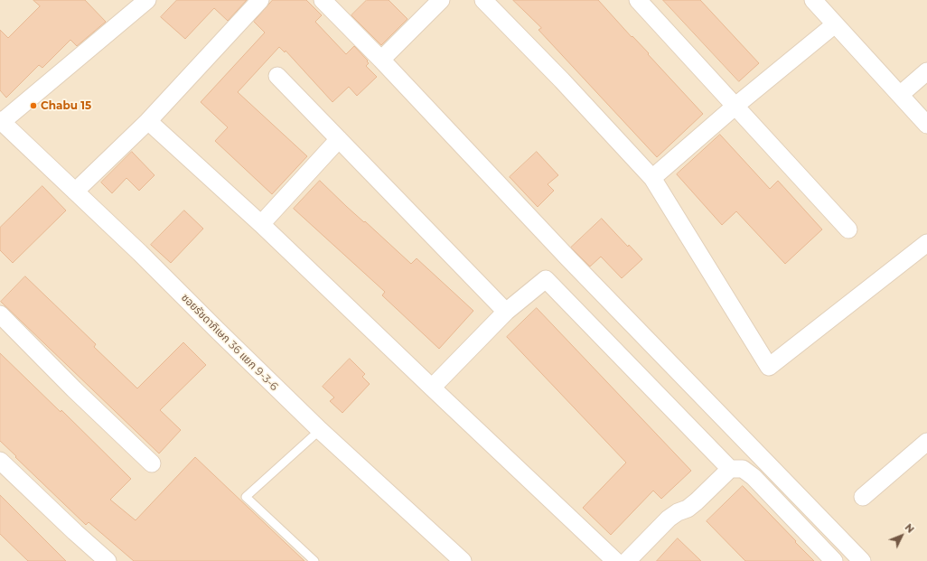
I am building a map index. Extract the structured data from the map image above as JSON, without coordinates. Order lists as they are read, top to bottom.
{
  "streets": {
    "street": ["ซอยรัชดาภิเษก 36 แยก 9-3-6"]
  },
  "places": ["Chabu 15"],
  "north": "top right"
}
